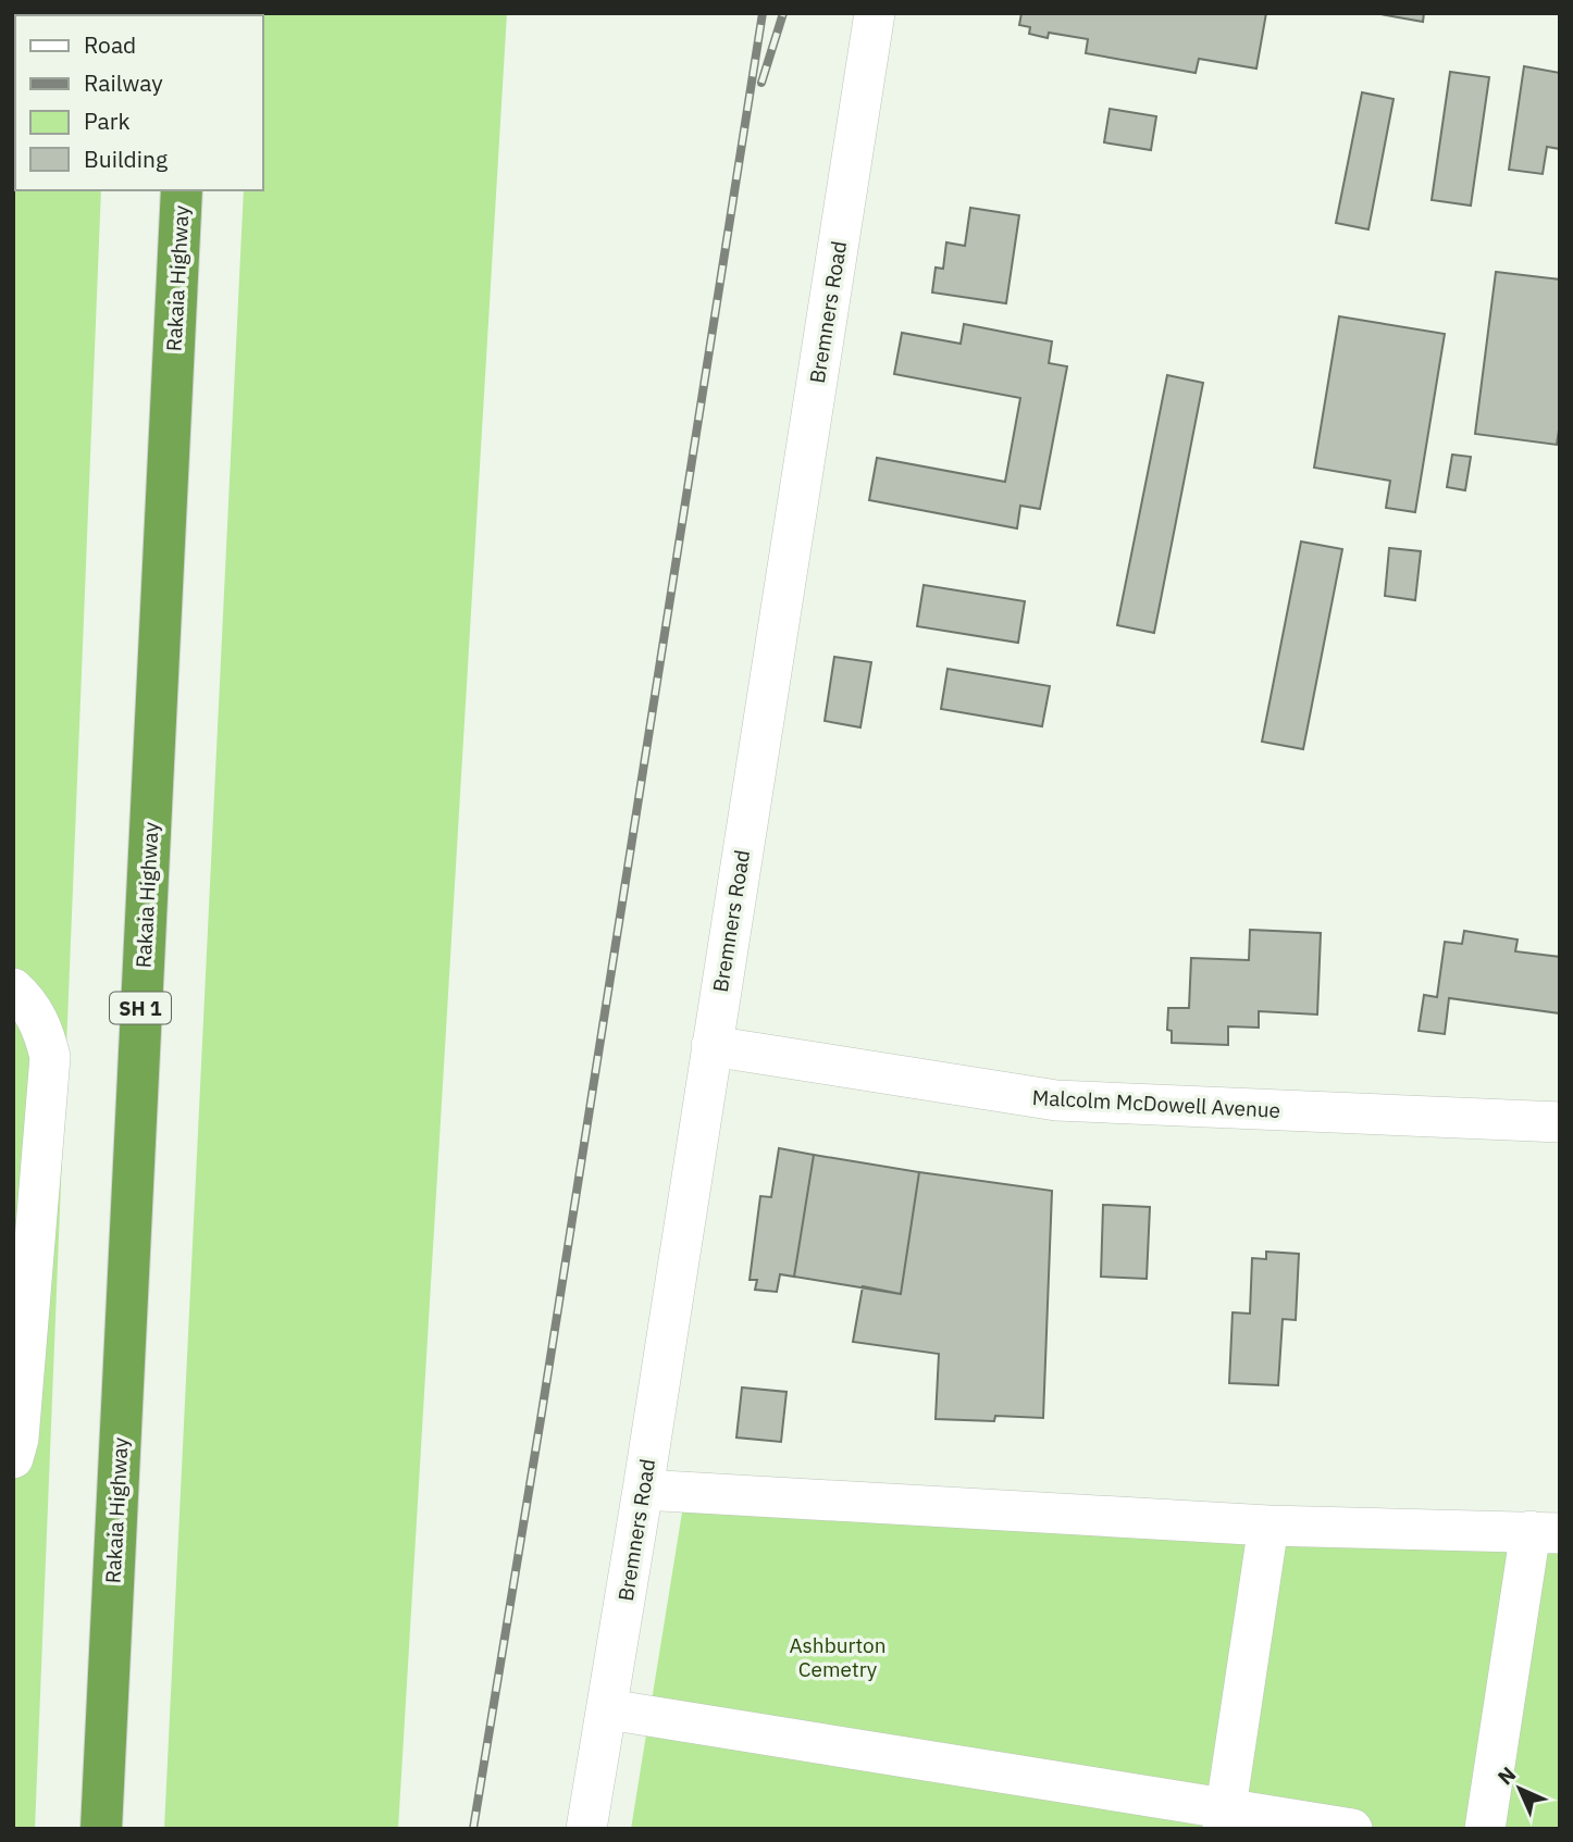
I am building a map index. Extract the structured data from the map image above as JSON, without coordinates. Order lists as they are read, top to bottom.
{
  "streets": {
    "highway": ["Rakaia Highway", "SH 1"],
    "street": ["Bremners Road", "Malcolm McDowell Avenue"]
  },
  "crossings": [
    ["Bremners Road", "Malcolm McDowell Avenue"]
  ],
  "parks": ["Ashburton Cemetry"],
  "legend": [
    "Road",
    "Railway",
    "Park",
    "Building"
  ],
  "north": "top left"
}
